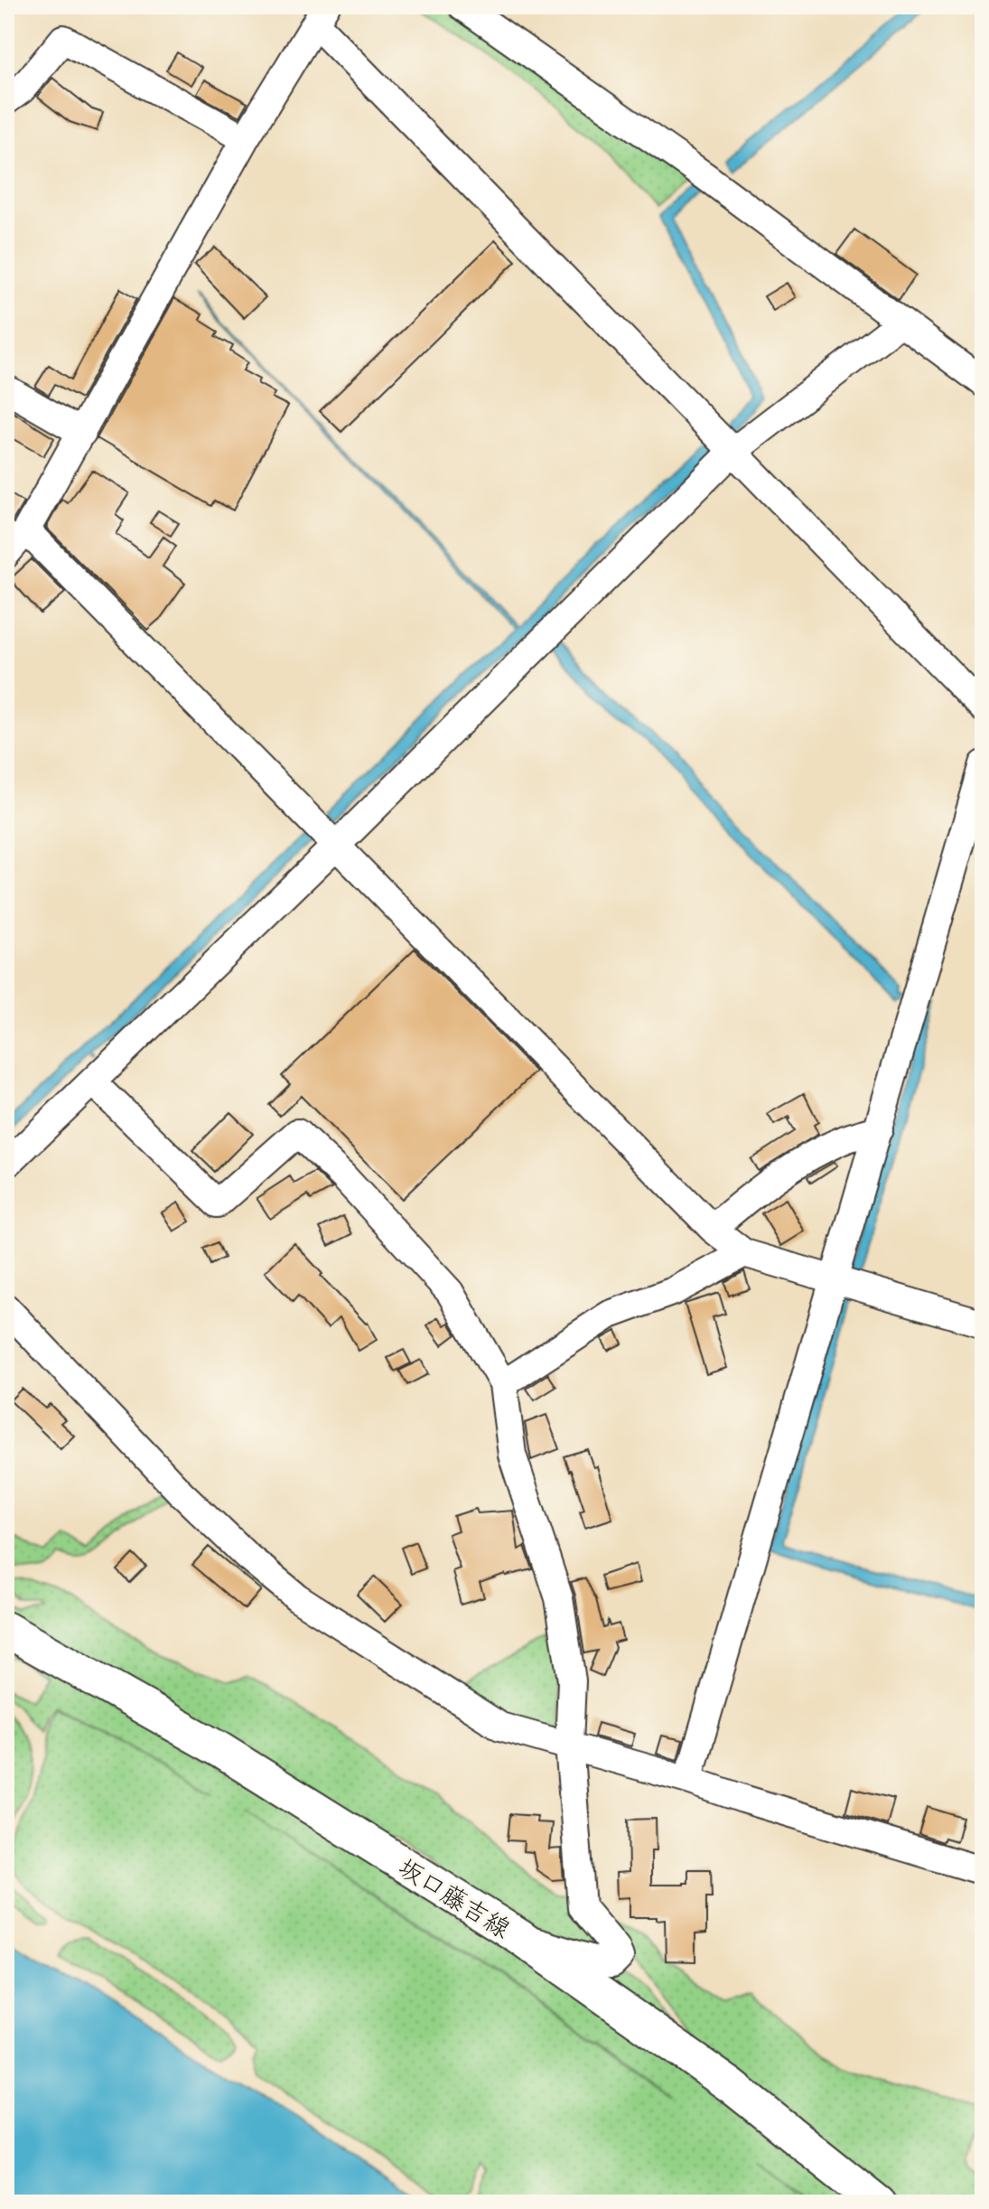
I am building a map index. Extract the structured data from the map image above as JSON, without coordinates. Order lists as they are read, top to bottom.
{
  "streets": {
    "main road": ["坂口藤吉線"]
  }
}
